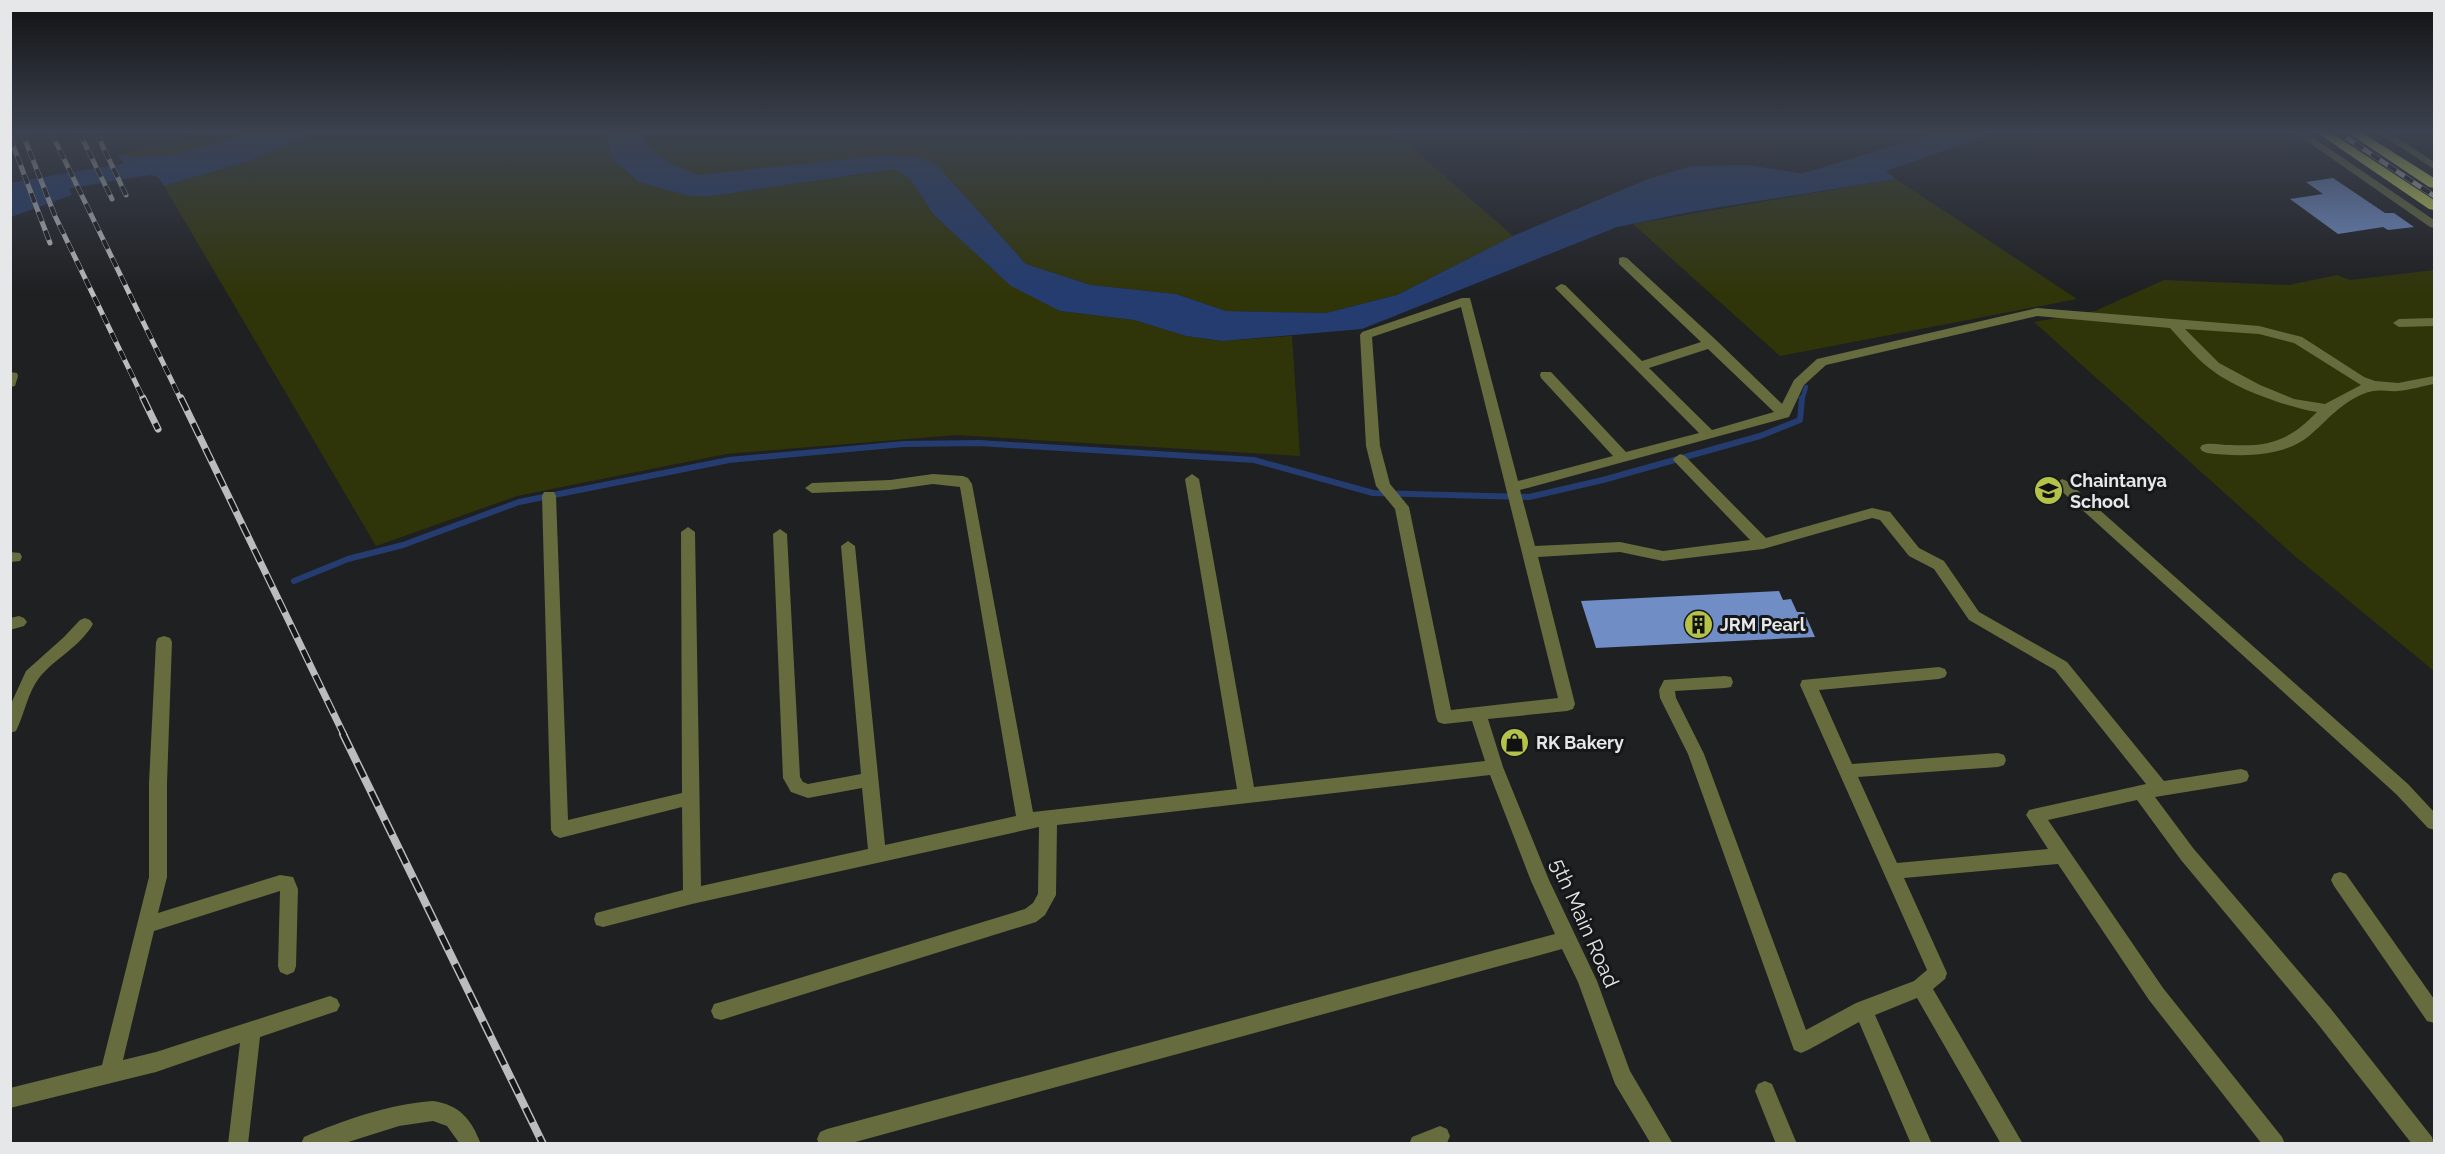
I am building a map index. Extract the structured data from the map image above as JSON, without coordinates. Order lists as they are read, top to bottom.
{
  "streets": {
    "street": ["5th Main Road"]
  },
  "places": {
    "school or university": ["Chaintanya School"],
    "building": ["JRM Pearl"],
    "shop": ["RK Bakery"]
  }
}
